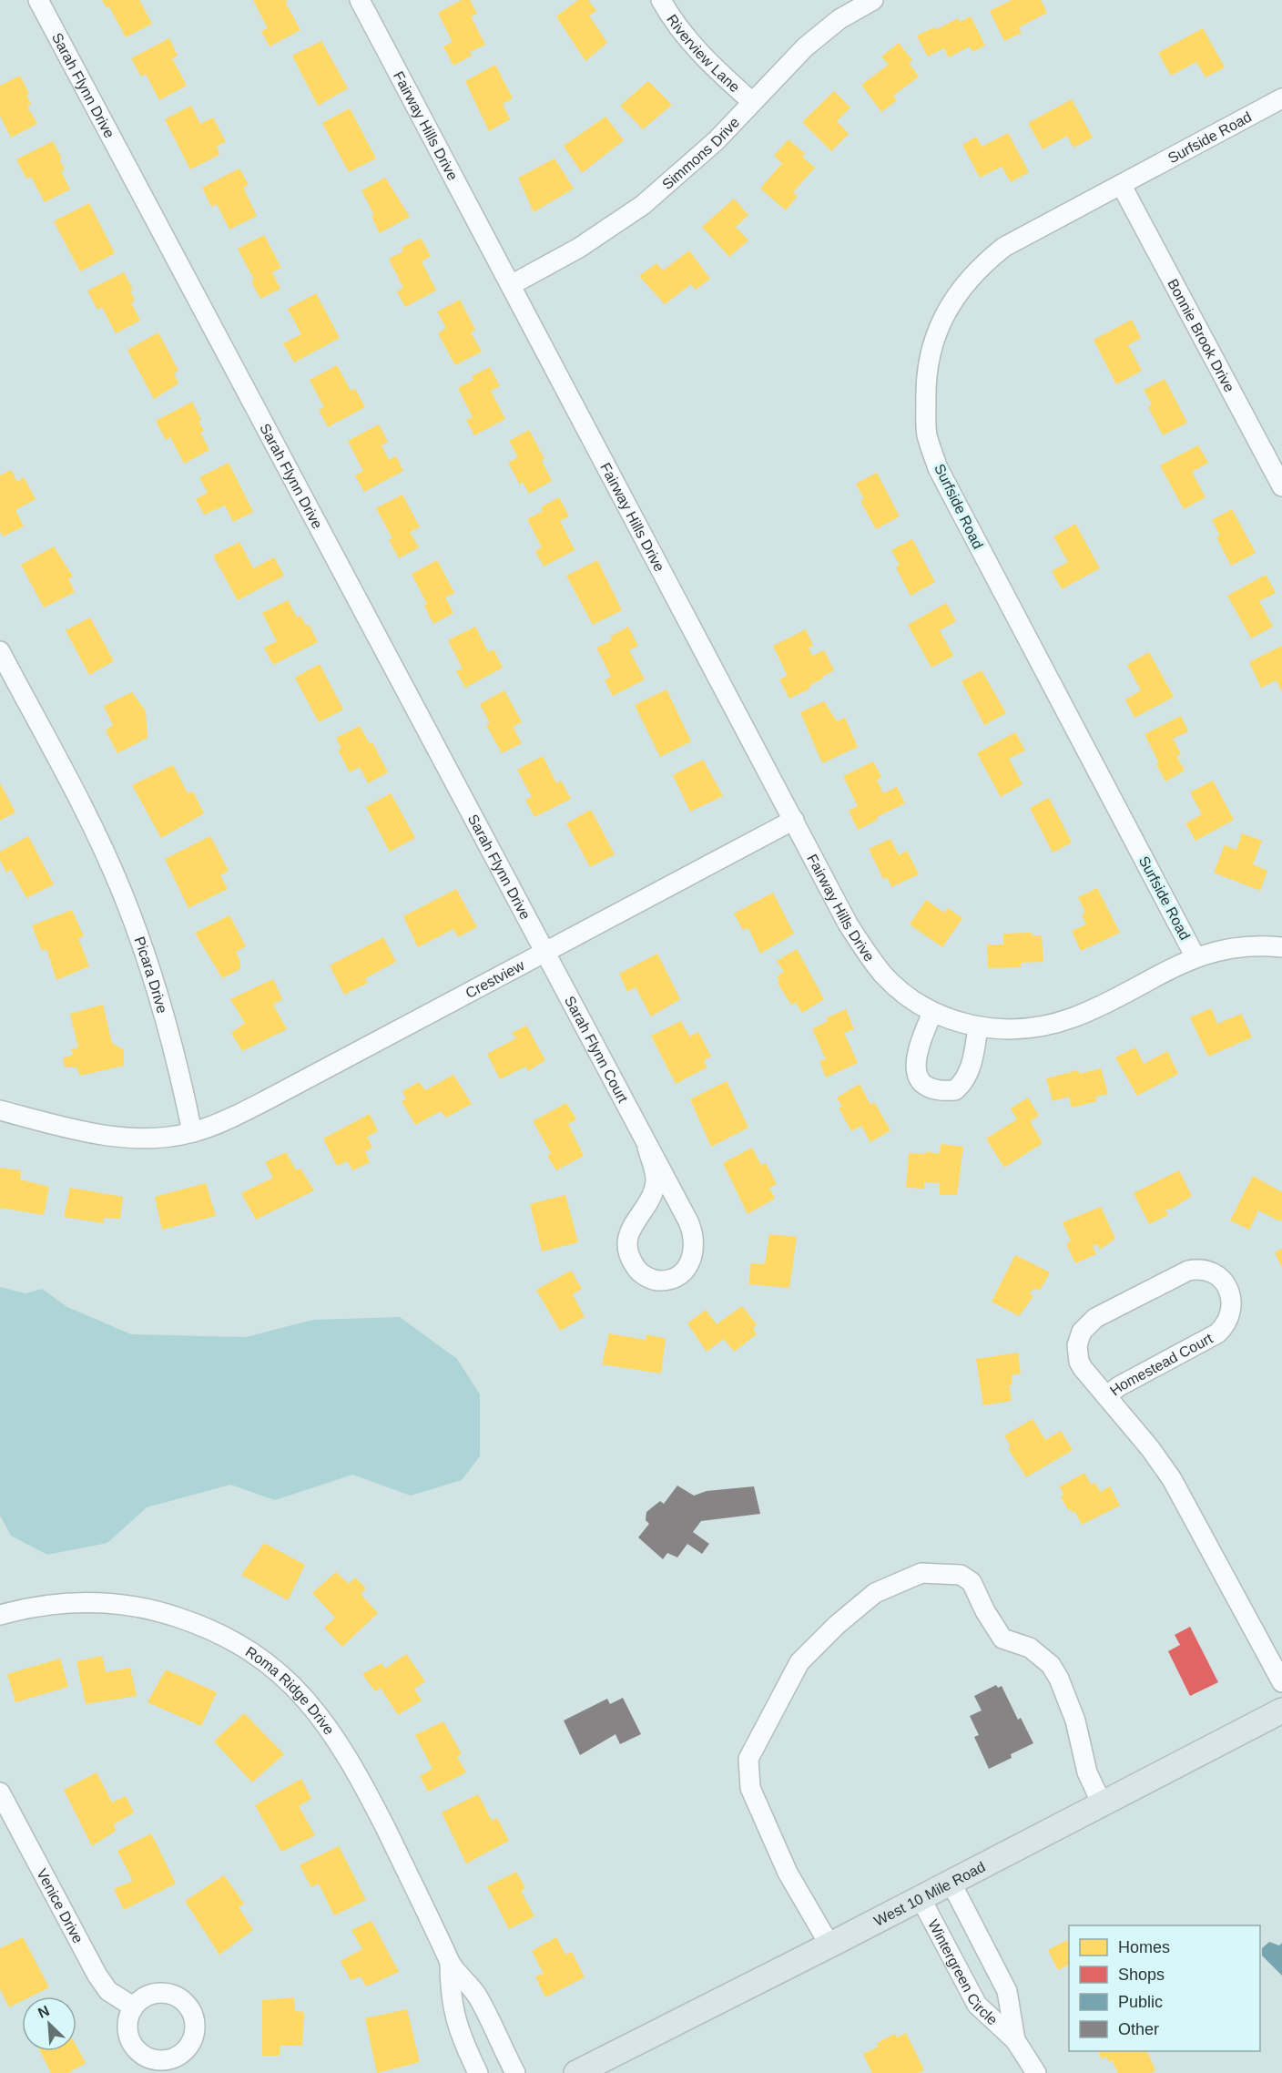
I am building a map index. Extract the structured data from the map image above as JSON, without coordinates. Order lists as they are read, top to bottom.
{
  "streets": {
    "main road": ["West 10 Mile Road"],
    "street": [
      "Riverview Lane",
      "Sarah Flynn Drive",
      "Fairway Hills Drive",
      "Surfside Road",
      "Simmons Drive",
      "Bonnie Brook Drive",
      "Picara Drive",
      "Crestview",
      "Sarah Flynn Court",
      "Homestead Court",
      "Roma Ridge Drive",
      "Venice Drive",
      "Wintergreen Circle"
    ]
  },
  "crossings": [
    ["Riverview Lane", "Simmons Drive"],
    ["Sarah Flynn Drive", "Crestview"],
    ["Sarah Flynn Drive", "Sarah Flynn Court"],
    ["Fairway Hills Drive", "Surfside Road"],
    ["Fairway Hills Drive", "Simmons Drive"],
    ["Fairway Hills Drive", "Crestview"],
    ["Surfside Road", "Bonnie Brook Drive"],
    ["Picara Drive", "Crestview"],
    ["Crestview", "Sarah Flynn Court"],
    ["West 10 Mile Road", "Wintergreen Circle"]
  ],
  "legend": [
    "Homes",
    "Shops",
    "Public",
    "Other"
  ],
  "north": "top left"
}
